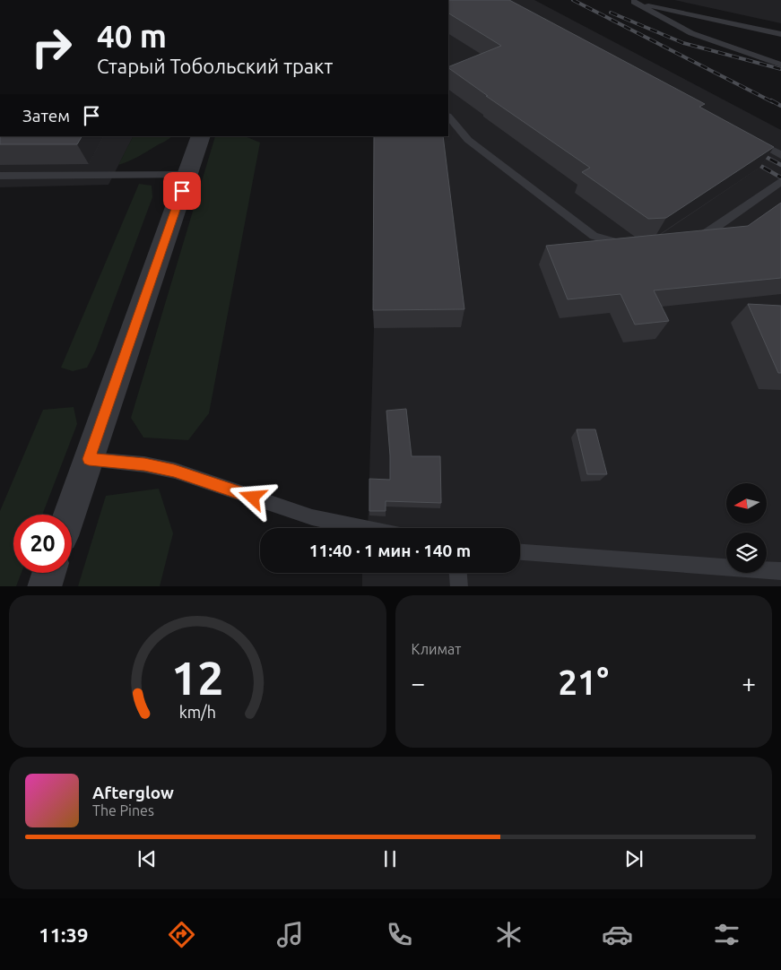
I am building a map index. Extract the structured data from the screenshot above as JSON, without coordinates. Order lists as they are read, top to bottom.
{
  "north": "left",
  "page": {
    "turn": ["40 m", "Старый Тобольский тракт"],
    "then": "Затем",
    "limit": "20",
    "trip": "11:40 · 1 мин · 140 m",
    "tile": "Климат",
    "heat": ["−", "21°", "+"],
    "song": ["Afterglow", "The Pines"],
    "tabs": "11:39",
    "gauge": ["12", "km/h"]
  }
}
